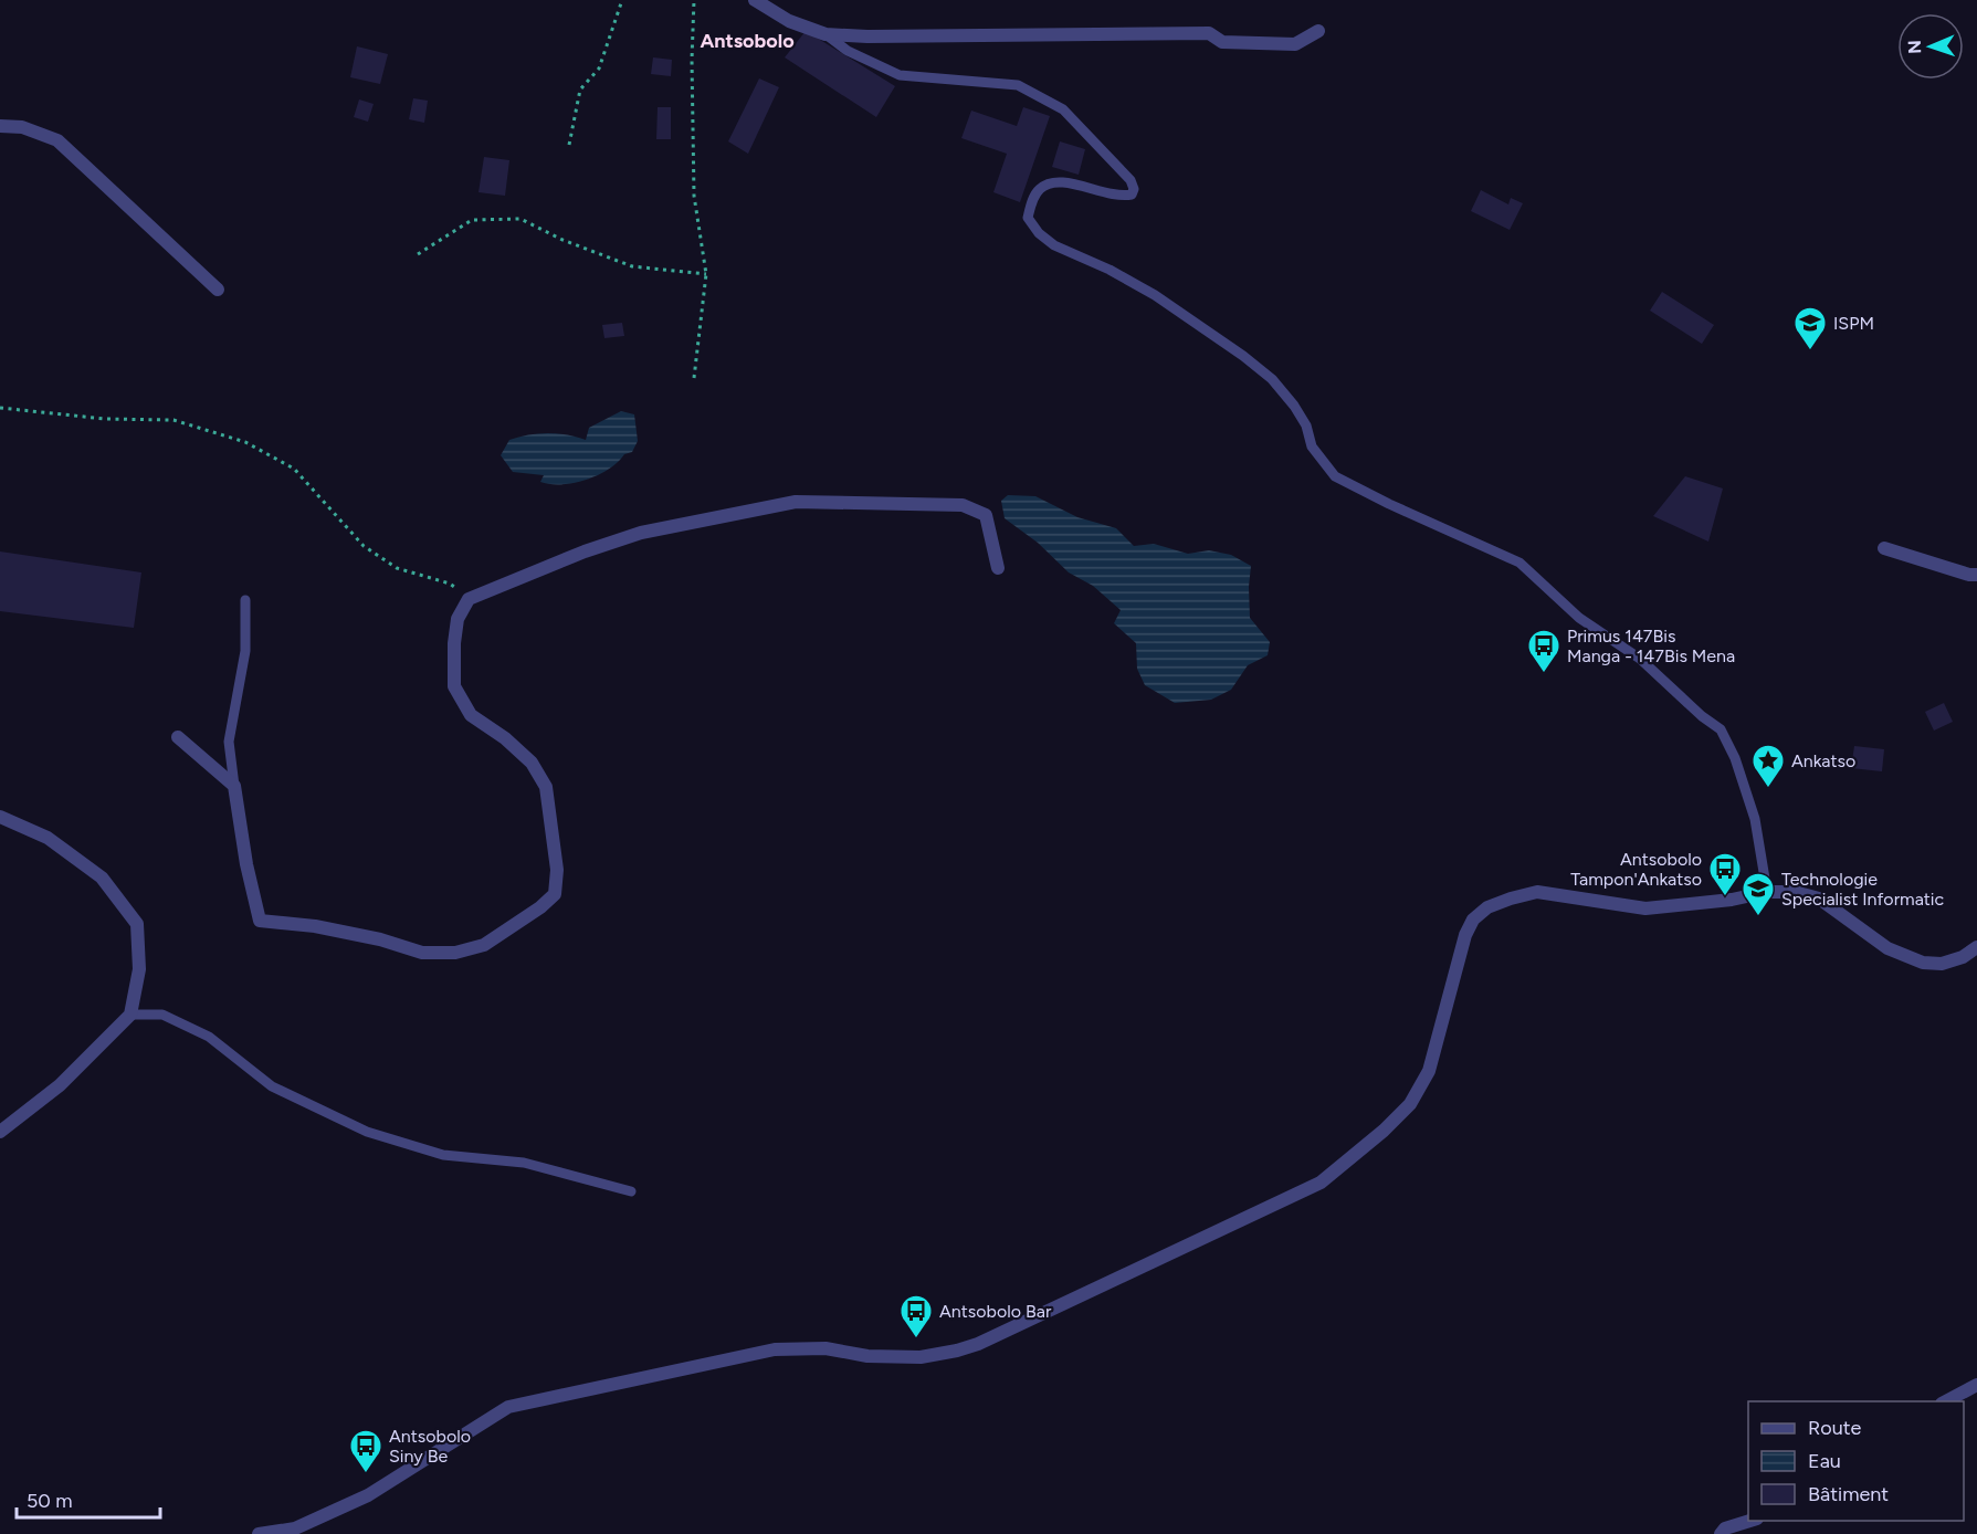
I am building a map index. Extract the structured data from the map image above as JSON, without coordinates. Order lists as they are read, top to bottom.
{
  "districts": ["Antsobolo"],
  "places": {
    "school or university": ["ISPM", "Technologie Specialist Informatic"],
    "bus stop": [
      "Primus 147Bis Manga - 147Bis Mena",
      "Antsobolo Tampon'Ankatso",
      "Antsobolo Bar",
      "Antsobolo Siny Be"
    ],
    "place": ["Ankatso"]
  },
  "legend": ["Route", "Eau", "Bâtiment"],
  "scale_bar": "50 m",
  "north": "left"
}
